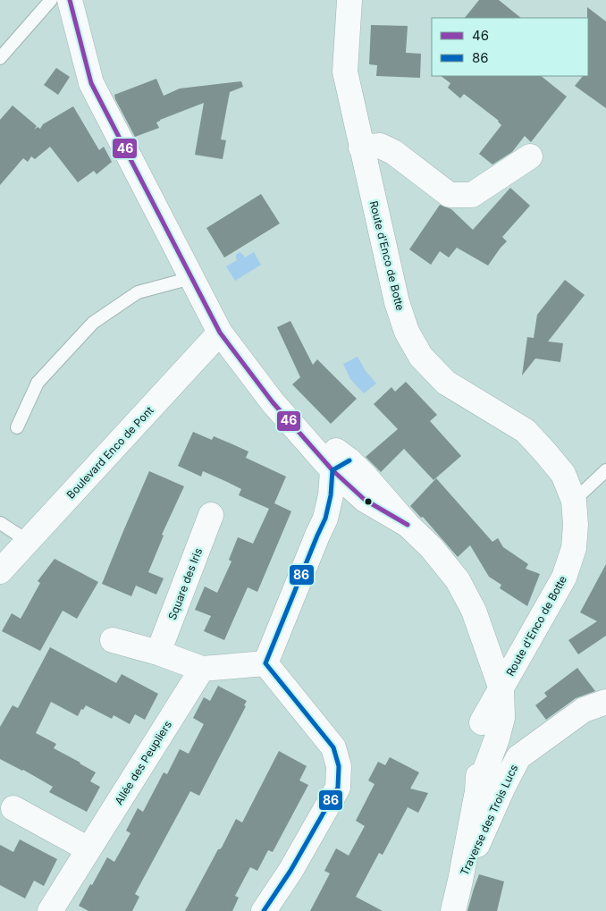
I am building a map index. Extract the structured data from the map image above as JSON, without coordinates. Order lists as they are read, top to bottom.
{
  "streets": {
    "street": [
      "Route d'Enco de Botte",
      "Boulevard Enco de Pont",
      "Square des Iris",
      "Allée des Peupliers",
      "Traverse des Trois Lucs"
    ]
  },
  "crossings": [
    ["Route d'Enco de Botte", "Traverse des Trois Lucs"]
  ],
  "lines": ["transit line 46", "transit line 86"],
  "legend": ["46", "86"]
}
